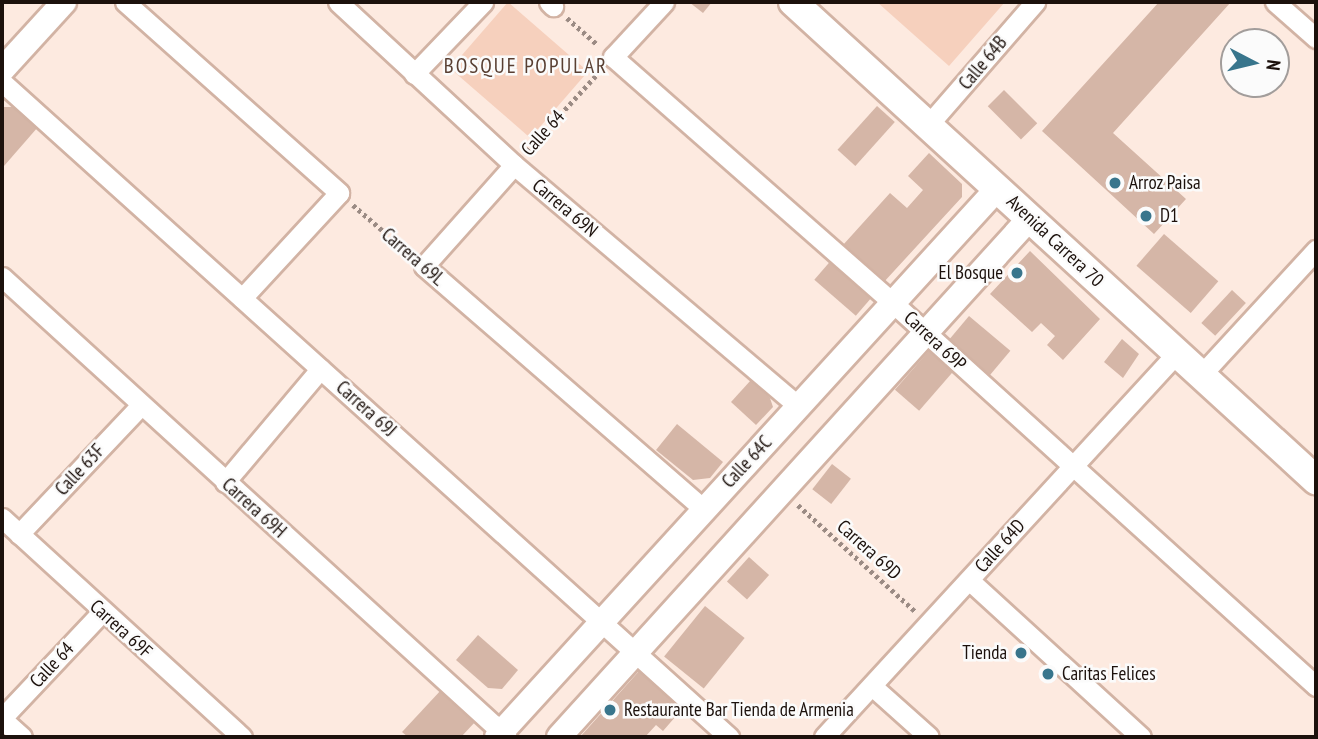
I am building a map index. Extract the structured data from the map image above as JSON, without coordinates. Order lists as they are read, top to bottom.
{
  "streets": {
    "main road": ["Avenida Carrera 70"],
    "street": [
      "Calle 64B",
      "Calle 64",
      "Carrera 69N",
      "Carrera 69L",
      "Carrera 69P",
      "Carrera 69J",
      "Calle 64C",
      "Calle 63F",
      "Carrera 69H",
      "Calle 64D",
      "Carrera 69F"
    ],
    "path": ["Carrera 69D"]
  },
  "crossings": [
    ["Calle 64B", "Avenida Carrera 70"],
    ["Calle 64", "Carrera 69N"],
    ["Calle 64", "Carrera 69L"],
    ["Calle 64", "Carrera 69P"],
    ["Calle 64", "Carrera 69F"],
    ["Carrera 69N", "Calle 64C"],
    ["Avenida Carrera 70", "Calle 64C"],
    ["Avenida Carrera 70", "Calle 64D"],
    ["Carrera 69L", "Calle 64C"],
    ["Carrera 69P", "Calle 64C"],
    ["Carrera 69P", "Calle 64D"],
    ["Carrera 69J", "Calle 64C"],
    ["Calle 64C", "Carrera 69H"],
    ["Calle 63F", "Carrera 69H"],
    ["Calle 63F", "Carrera 69F"],
    ["Calle 64D", "Carrera 69D"]
  ],
  "districts": ["BOSQUE POPULAR"],
  "places": [
    "Arroz Paisa",
    "D1",
    "El Bosque",
    "Tienda",
    "Caritas Felices",
    "Restaurante Bar Tienda de Armenia"
  ],
  "north": "right"
}
